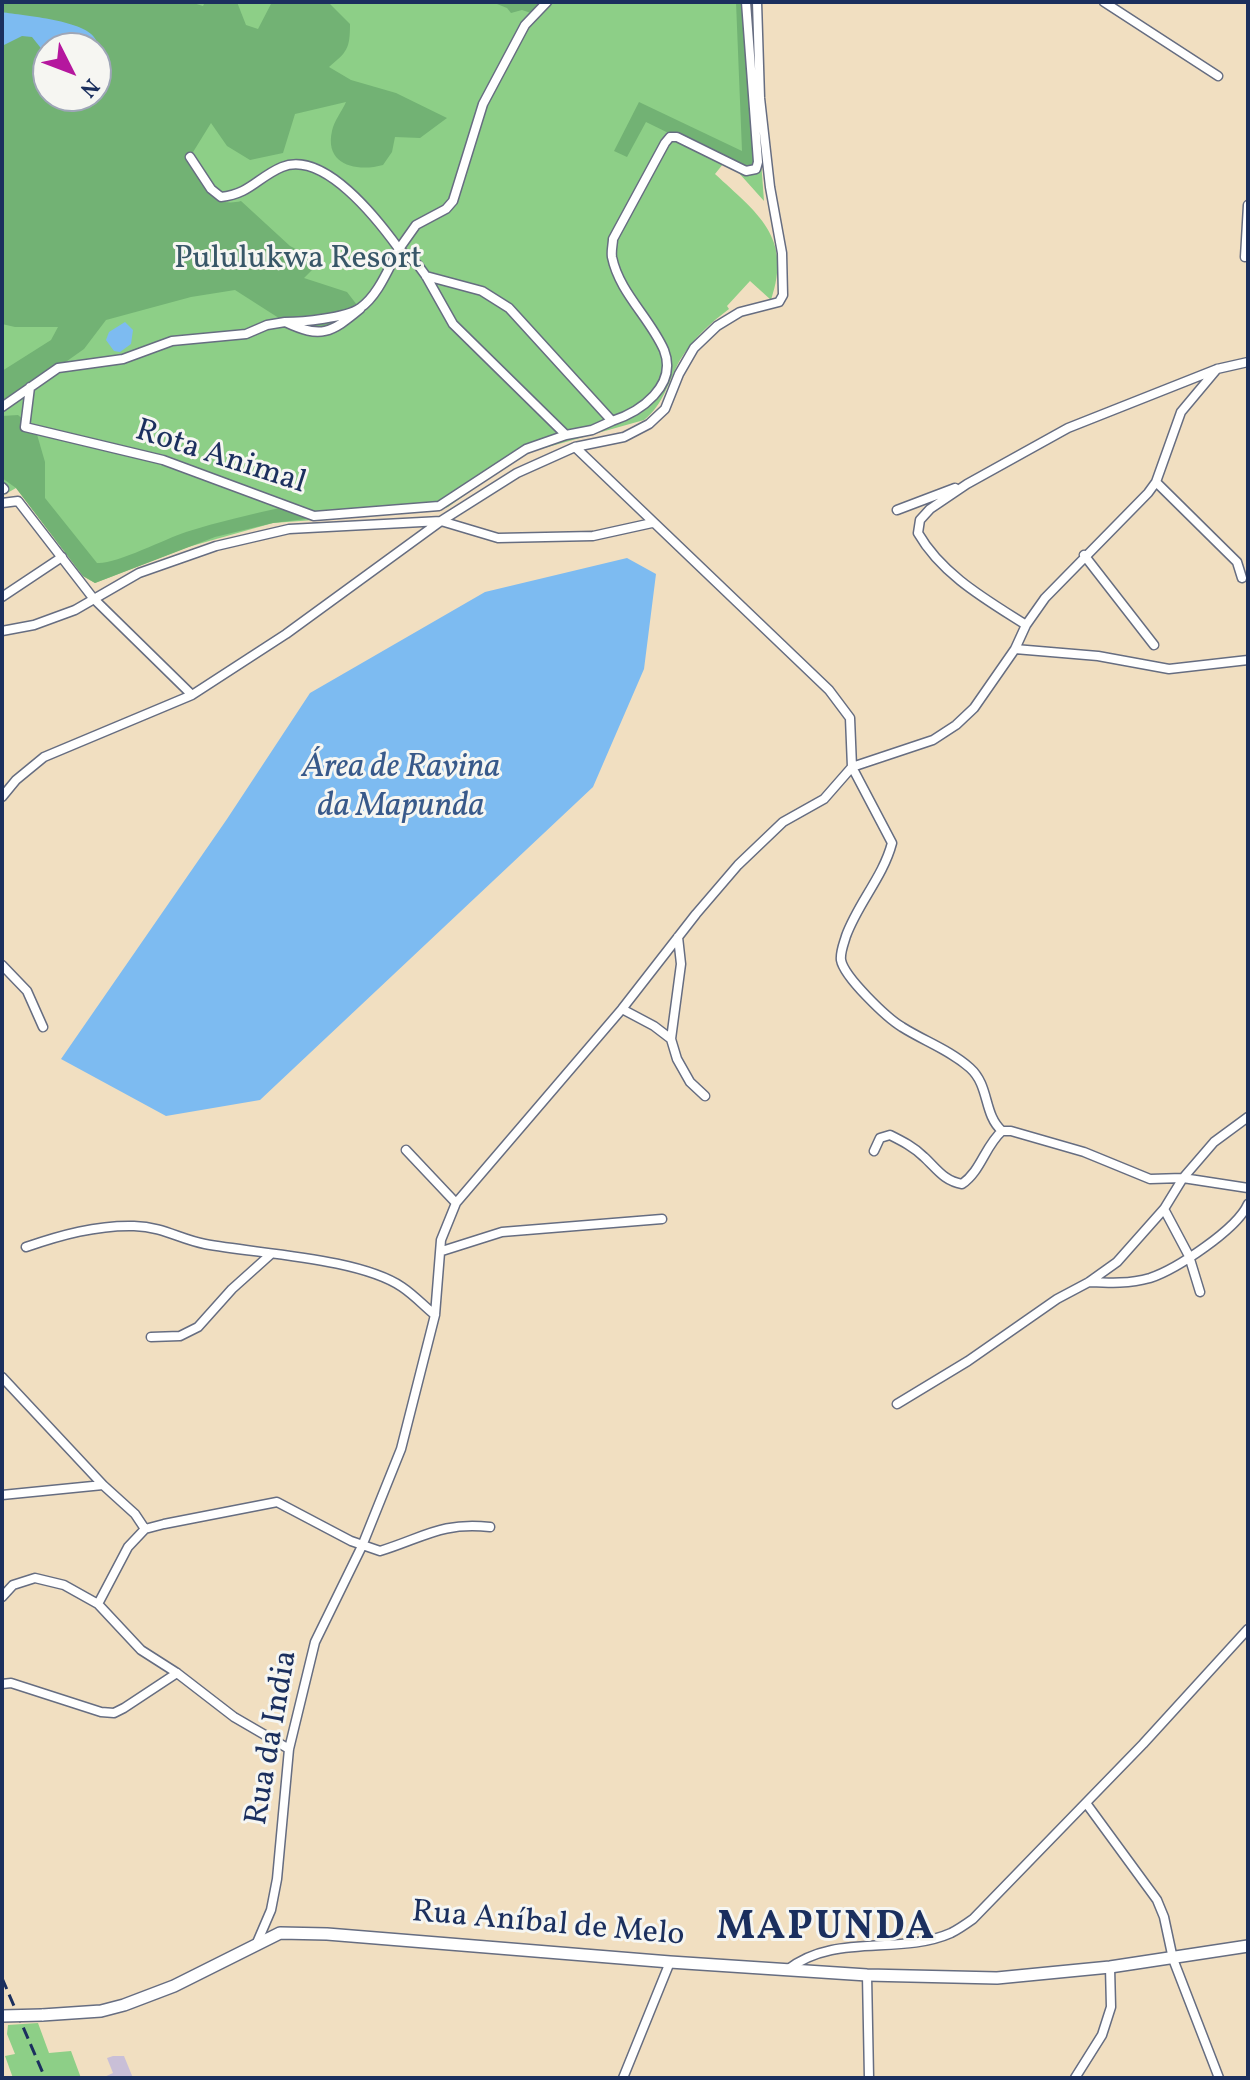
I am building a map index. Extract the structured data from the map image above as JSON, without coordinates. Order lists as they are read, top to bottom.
{
  "streets": {
    "street": ["Rota Animal", "Rua da India", "Rua Aníbal de Melo"]
  },
  "crossings": [
    ["Rua da India", "Rua Aníbal de Melo"]
  ],
  "districts": ["MAPUNDA"],
  "water": ["Área de Ravina da Mapunda"],
  "parks": ["Pululukwa Resort"],
  "north": "bottom right"
}
